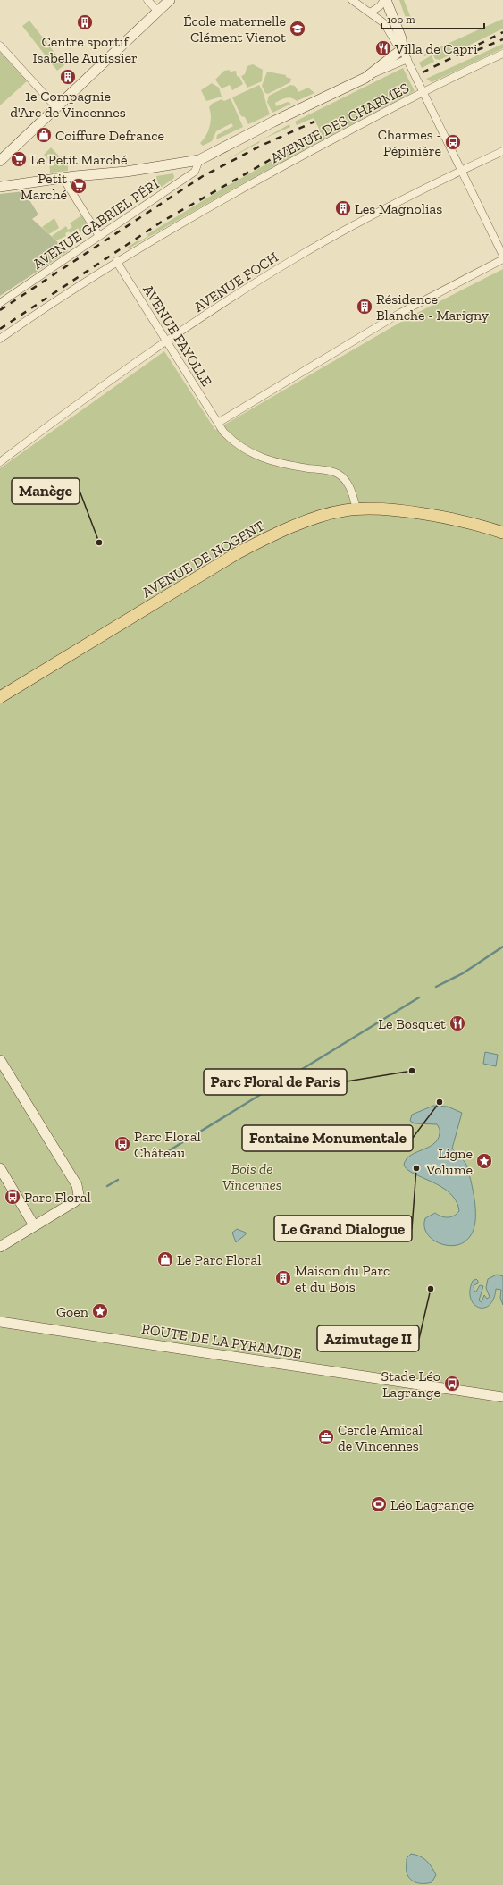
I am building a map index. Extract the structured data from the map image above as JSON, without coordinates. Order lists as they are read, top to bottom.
{
  "streets": {
    "main road": ["AVENUE DE NOGENT"],
    "street": [
      "AVENUE DES CHARMES",
      "AVENUE GABRIEL PÉRI",
      "AVENUE FOCH",
      "AVENUE FAYOLLE",
      "ROUTE DE LA PYRAMIDE"
    ]
  },
  "crossings": [
    ["AVENUE DES CHARMES", "AVENUE FAYOLLE"],
    ["AVENUE FOCH", "AVENUE FAYOLLE"],
    ["AVENUE FAYOLLE", "AVENUE DE NOGENT"]
  ],
  "parks": ["Bois de Vincennes"],
  "places": {
    "building": [
      "Centre sportif Isabelle Autissier",
      "1e Compagnie d'Arc de Vincennes",
      "Les Magnolias",
      "Résidence Blanche - Marigny",
      "Maison du Parc et du Bois"
    ],
    "school or university": ["École maternelle Clément Vienot"],
    "restaurant": ["Villa de Capri", "Le Bosquet"],
    "shop": ["Coiffure Defrance", "Le Parc Floral"],
    "bus stop": [
      "Charmes - Pépinière",
      "Parc Floral Château",
      "Parc Floral",
      "Stade Léo Lagrange"
    ],
    "supermarket": ["Le Petit Marché", "Petit Marché"],
    "other": [
      "Manège",
      "Parc Floral de Paris",
      "Fontaine Monumentale",
      "Le Grand Dialogue",
      "Azimutage II"
    ],
    "place": ["Ligne Volume", "Goen"],
    "office": ["Cercle Amical de Vincennes"],
    "sports": ["Léo Lagrange"]
  },
  "scale_bar": "100 m"
}
